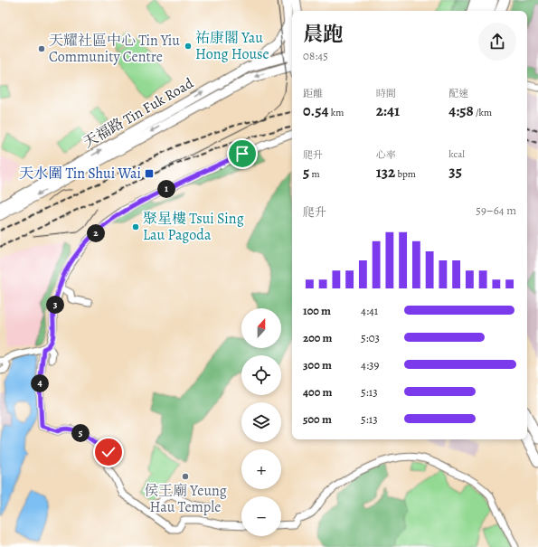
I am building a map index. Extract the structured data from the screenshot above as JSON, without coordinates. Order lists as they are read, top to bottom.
{
  "streets": {
    "main road": ["天福路 Tin Fuk Road"]
  },
  "places": {
    "other": [
      "祐康閣 Yau Hong House",
      "天耀社區中心 Tin Yiu Community Centre",
      "聚星樓 Tsui Sing Lau Pagoda",
      "侯王廟 Yeung Hau Temple"
    ],
    "transit": ["天水圍 Tin Shui Wai"]
  },
  "north": "top",
  "page": {
    "heading": ["晨跑", "08:45"],
    "stats": [
      ["距離", "0.54 km"],
      ["時間", "2:41"],
      ["配速", "4:58 /km"],
      ["爬升", "5 m"],
      ["心率", "132 bpm"],
      ["kcal", "35"]
    ],
    "pins": [
      "1",
      "2",
      "3",
      "4",
      "5"
    ],
    "chart": ["爬升", "59–64 m"],
    "list": [
      {
        "name": "100 m",
        "note": "4:41"
      },
      {
        "name": "200 m",
        "note": "5:03"
      },
      {
        "name": "300 m",
        "note": "4:39"
      },
      {
        "name": "400 m",
        "note": "5:13"
      },
      {
        "name": "500 m",
        "note": "5:13"
      }
    ],
    "map_buttons": ["+", "−"]
  }
}
